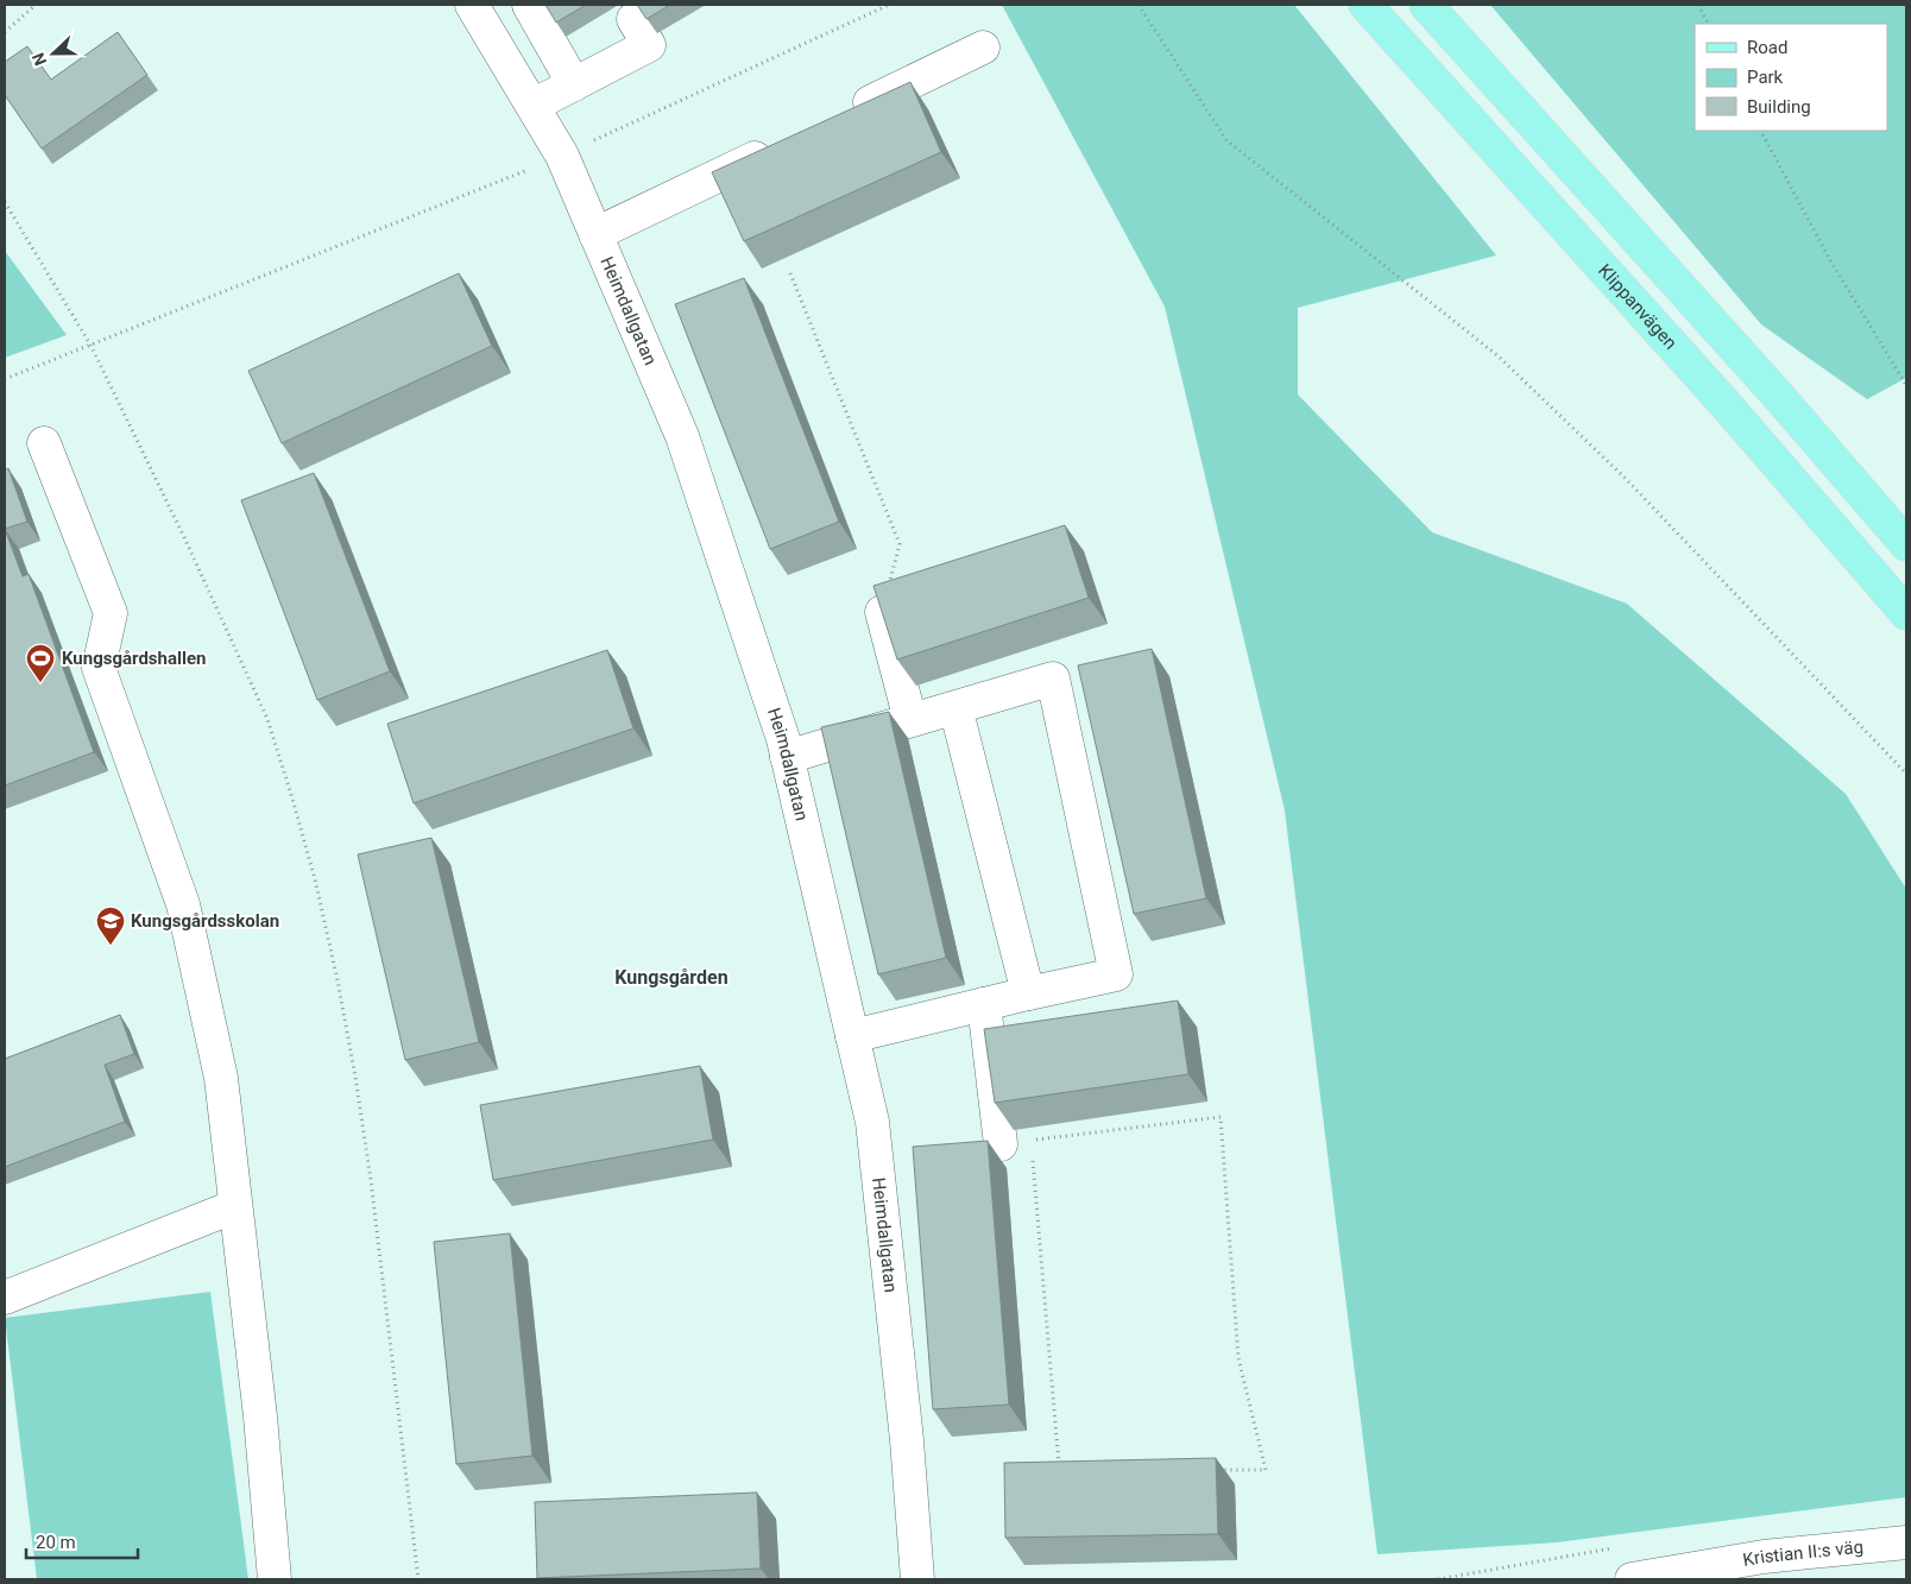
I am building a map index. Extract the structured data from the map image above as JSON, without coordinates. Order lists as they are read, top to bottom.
{
  "streets": {
    "main road": ["Klippanvägen"],
    "street": ["Heimdallgatan", "Kristian II:s väg"]
  },
  "districts": ["Kungsgården"],
  "places": {
    "sports": ["Kungsgårdshallen"],
    "school or university": ["Kungsgårdsskolan"]
  },
  "legend": ["Road", "Park", "Building"],
  "scale_bar": "20 m",
  "north": "left"
}
